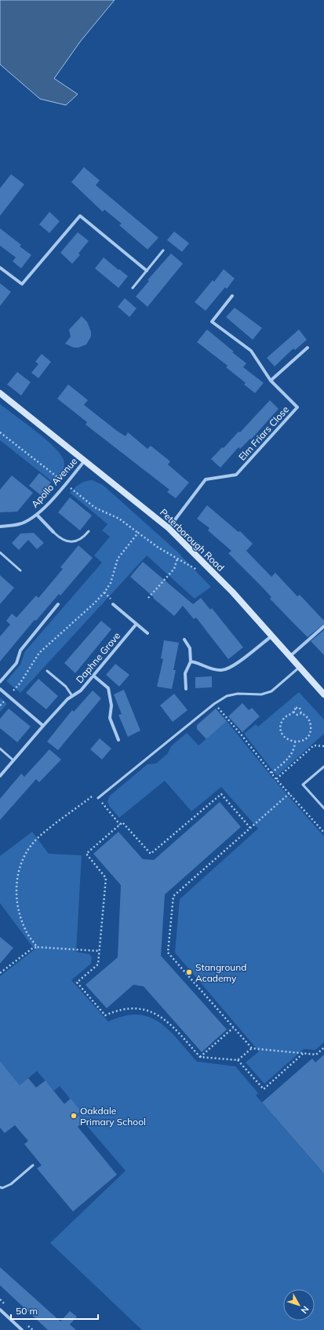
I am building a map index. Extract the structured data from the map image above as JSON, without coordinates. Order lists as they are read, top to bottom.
{
  "streets": {
    "main road": ["Peterborough Road"],
    "street": ["Elm Friars Close", "Apollo Avenue", "Daphne Grove"]
  },
  "crossings": [
    ["Elm Friars Close", "Peterborough Road"],
    ["Apollo Avenue", "Peterborough Road"]
  ],
  "places": ["Stanground Academy", "Oakdale Primary School"],
  "scale_bar": "50 m",
  "north": "bottom right"
}
